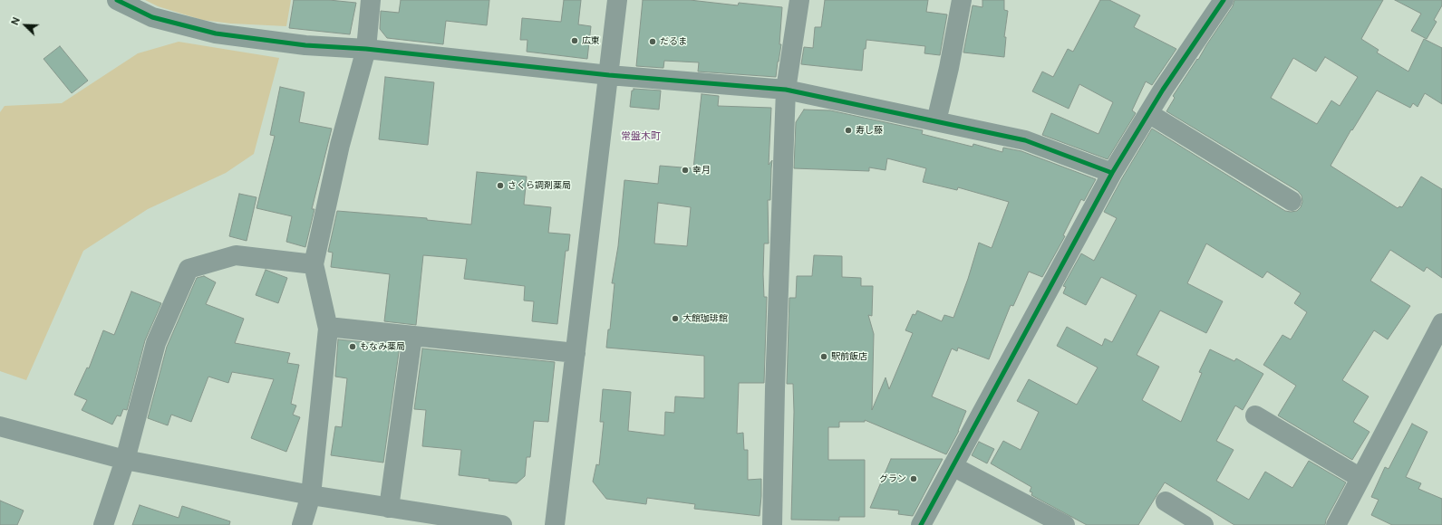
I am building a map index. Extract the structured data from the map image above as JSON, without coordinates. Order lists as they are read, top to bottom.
{
  "districts": ["常盤木町"],
  "places": [
    "広東",
    "だるま",
    "寿し藤",
    "幸月",
    "さくら調剤薬局",
    "大館珈琲館",
    "もなみ薬局",
    "駅前飯店",
    "グラン"
  ],
  "north": "top left"
}
